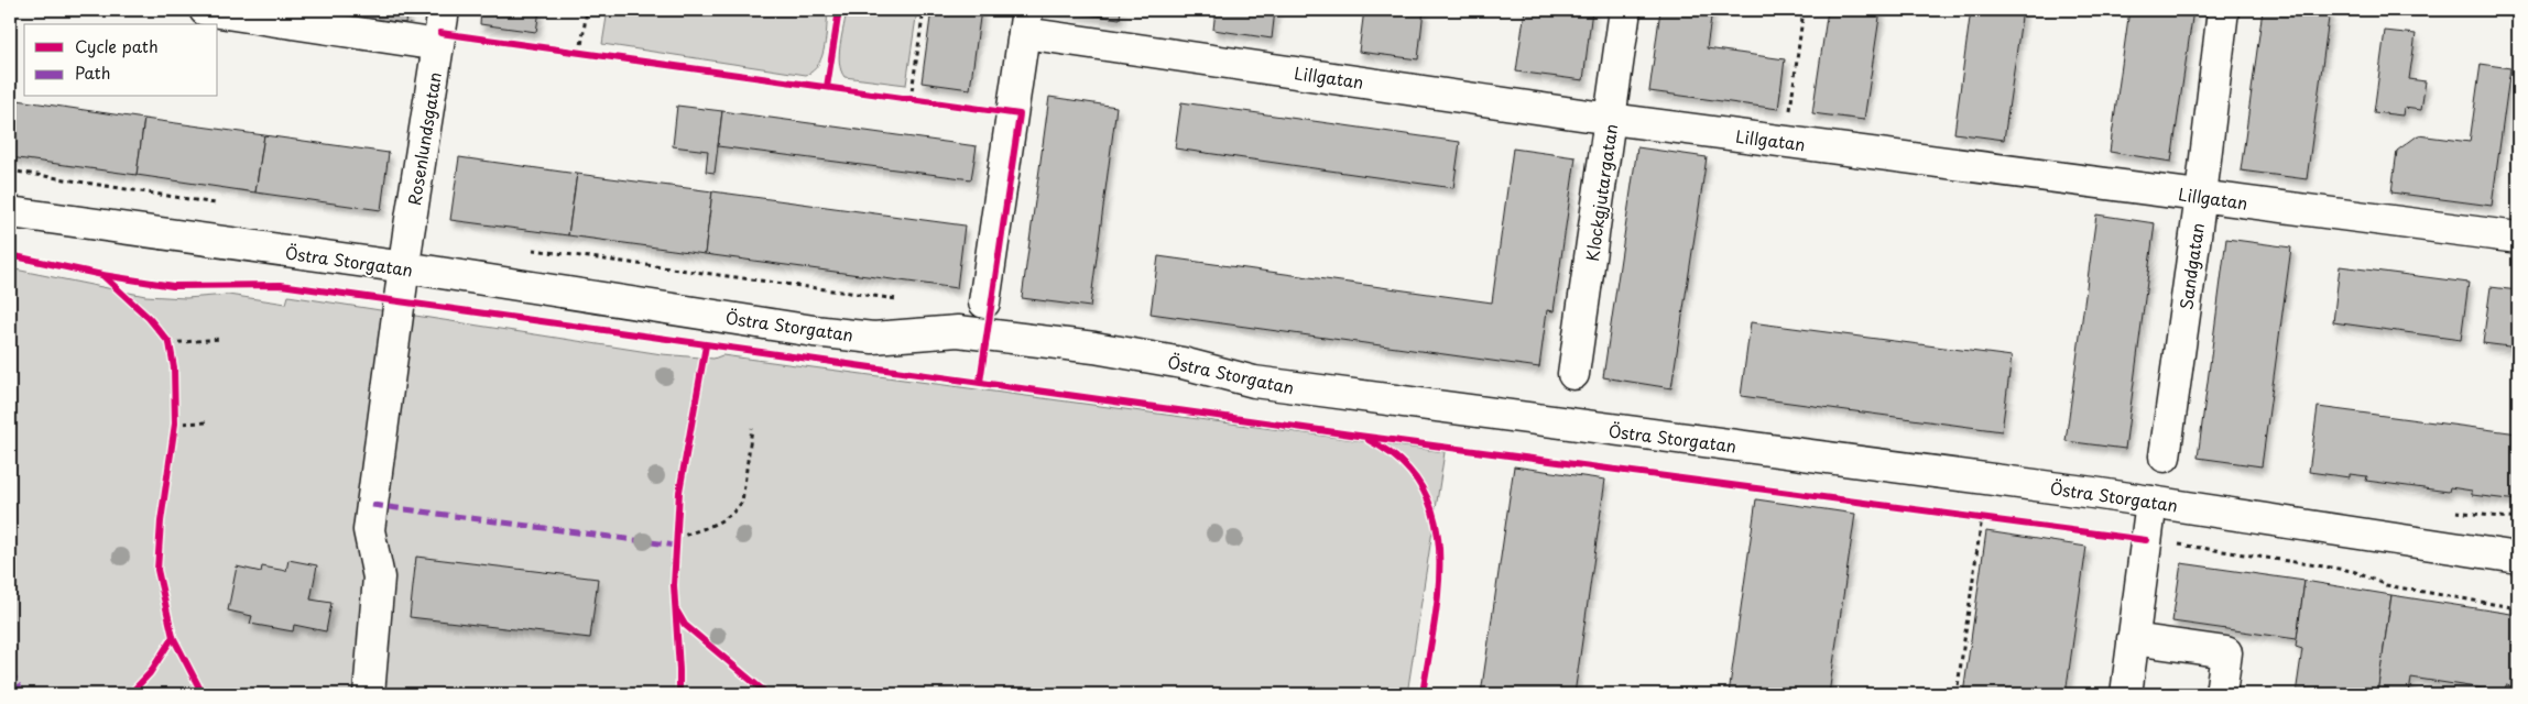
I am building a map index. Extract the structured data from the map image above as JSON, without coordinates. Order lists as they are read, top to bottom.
{
  "streets": {
    "street": [
      "Lillgatan",
      "Rosenlundsgatan",
      "Klockgjutargatan",
      "Östra Storgatan",
      "Sandgatan"
    ]
  },
  "crossings": [
    ["Lillgatan", "Klockgjutargatan"],
    ["Lillgatan", "Sandgatan"],
    ["Rosenlundsgatan", "Östra Storgatan"]
  ],
  "legend": ["Cycle path", "Path"]
}
